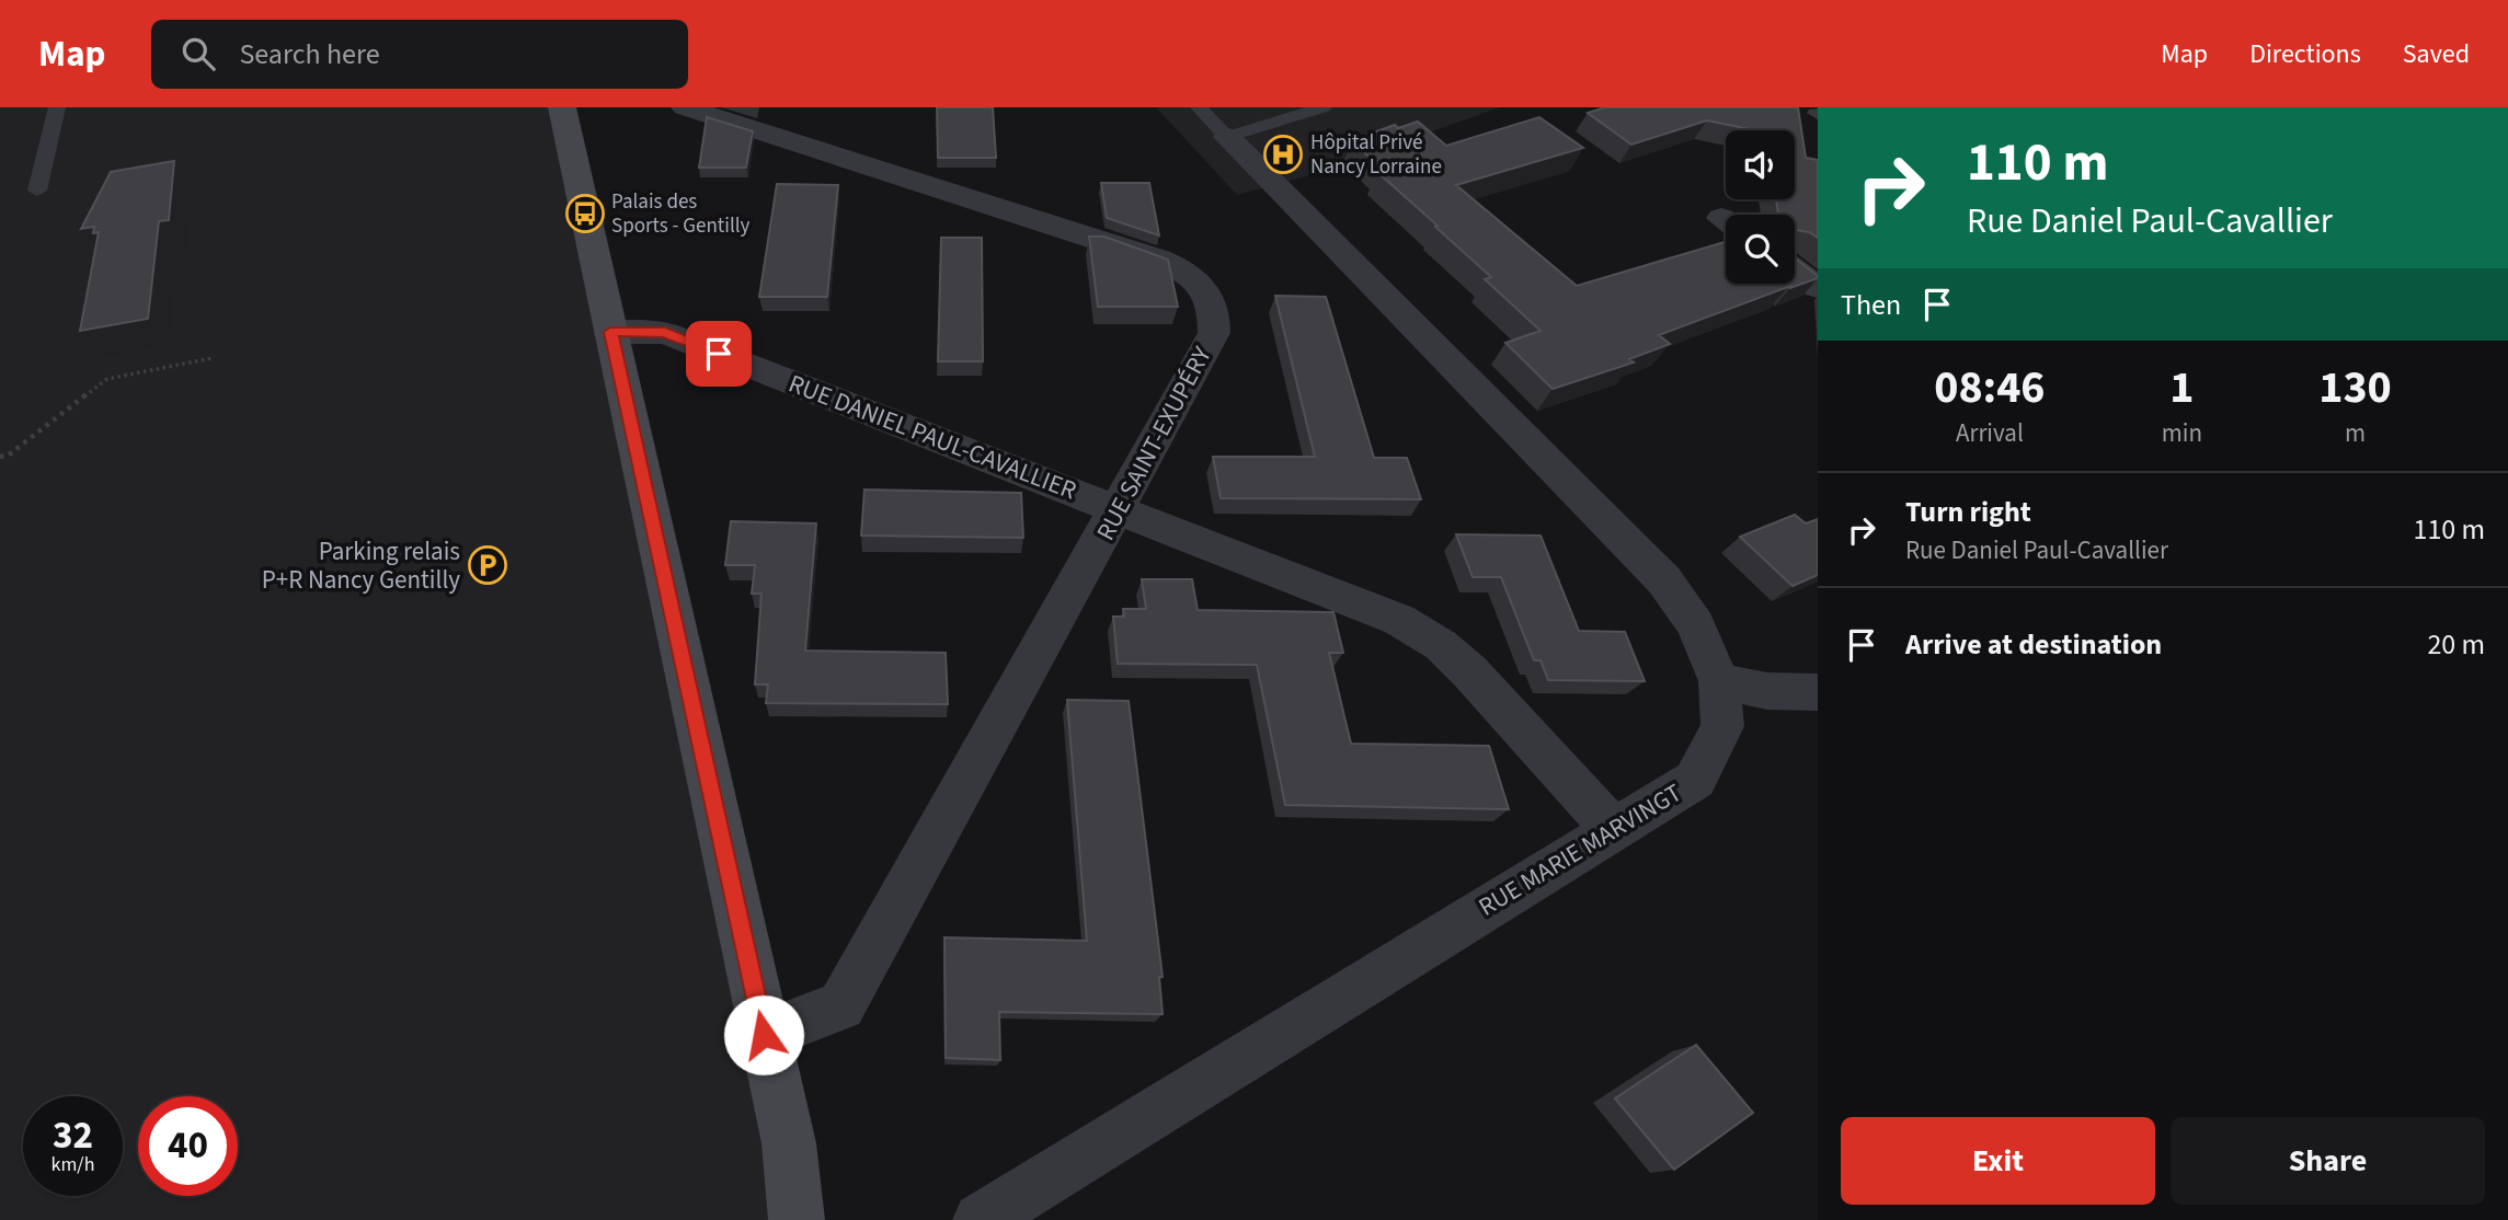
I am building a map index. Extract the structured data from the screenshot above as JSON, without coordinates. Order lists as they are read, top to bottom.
{
  "streets": {
    "street": ["RUE DANIEL PAUL-CAVALLIER", "RUE SAINT-EXUPÉRY", "RUE MARIE MARVINGT"]
  },
  "crossings": [
    ["RUE DANIEL PAUL-CAVALLIER", "RUE SAINT-EXUPÉRY"],
    ["RUE DANIEL PAUL-CAVALLIER", "RUE MARIE MARVINGT"]
  ],
  "places": {
    "hospital": ["Hôpital Privé Nancy Lorraine"],
    "bus stop": ["Palais des Sports - Gentilly"],
    "parking": ["Parking relais P+R Nancy Gentilly"]
  },
  "page": {
    "header": "Map",
    "search": "Search here",
    "nav": ["Map", "Directions", "Saved"],
    "turn": ["110 m", "Rue Daniel Paul-Cavallier"],
    "then": "Then",
    "eta": [
      "08:46",
      "Arrival",
      "1",
      "min",
      "130",
      "m"
    ],
    "list": [
      {
        "name": "Turn right",
        "note": "Rue Daniel Paul-Cavallier",
        "value": "110 m"
      },
      {
        "name": "Arrive at destination",
        "value": "20 m"
      }
    ],
    "speed": "32 km/h",
    "limit": "40",
    "buttons": ["Exit", "Share"]
  }
}
